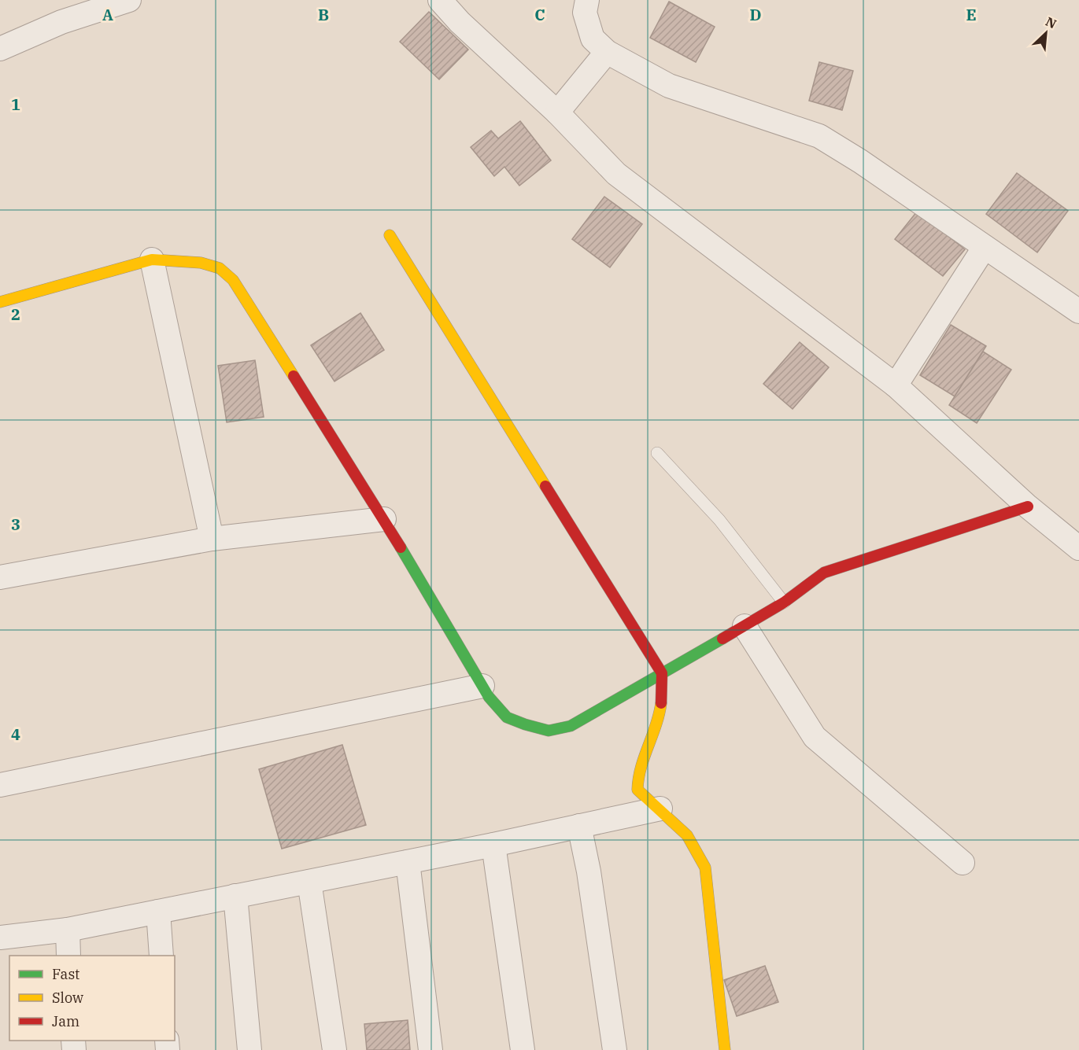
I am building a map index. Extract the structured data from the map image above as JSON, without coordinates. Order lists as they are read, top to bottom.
{
  "legend": ["Fast", "Slow", "Jam"],
  "north": "top right",
  "grid": {
    "columns": [
      "A",
      "B",
      "C",
      "D",
      "E"
    ],
    "rows": [
      "1",
      "2",
      "3",
      "4"
    ]
  }
}
